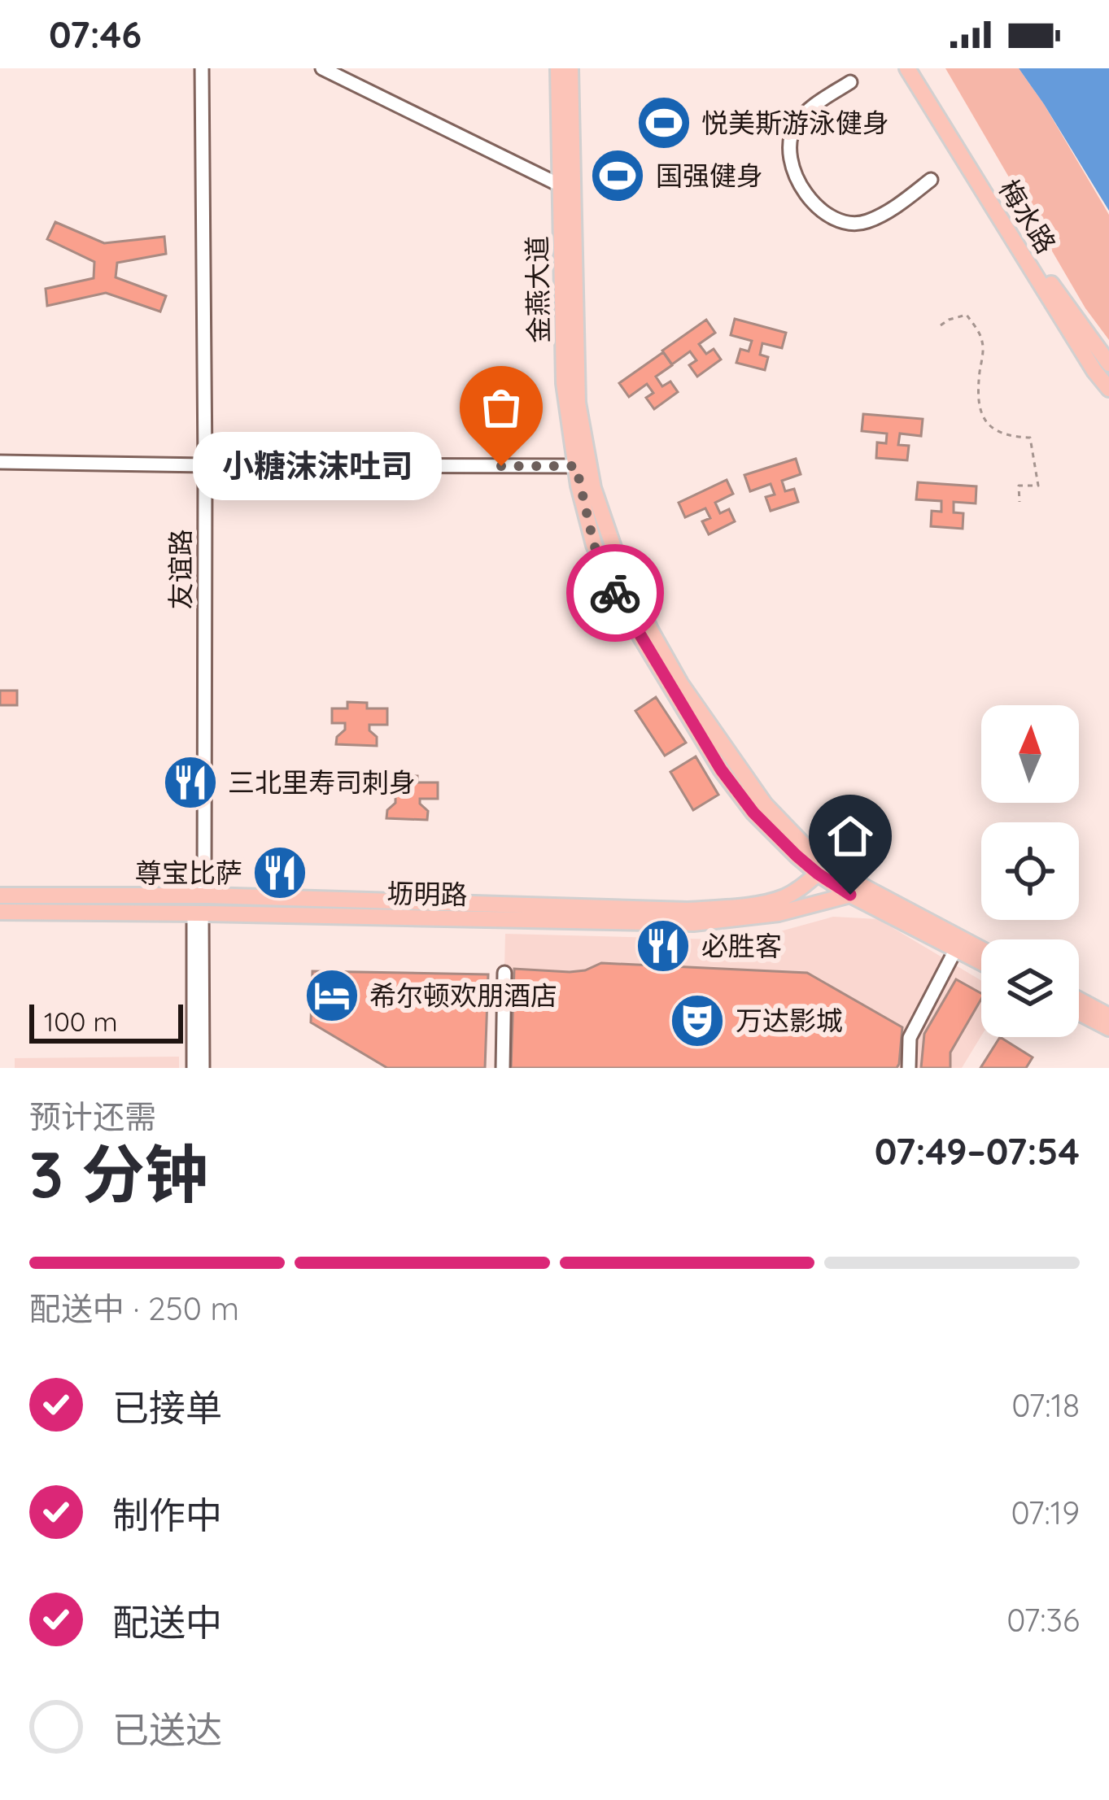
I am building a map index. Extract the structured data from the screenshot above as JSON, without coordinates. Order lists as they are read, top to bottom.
{
  "streets": {
    "main road": ["梅水路", "金燕大道", "坜明路"],
    "street": ["友谊路"]
  },
  "crossings": [
    ["金燕大道", "坜明路"],
    ["友谊路", "坜明路"]
  ],
  "places": {
    "sports": ["悦美斯游泳健身", "国强健身"],
    "other": ["小糖沫沫吐司"],
    "restaurant": ["三北里寿司刺身", "尊宝比萨", "必胜客"],
    "hotel": ["希尔顿欢朋酒店"],
    "theatre": ["万达影城"]
  },
  "scale_bar": "100 m",
  "north": "top",
  "page": {
    "status": "07:46",
    "bubble": "小糖沫沫吐司",
    "scale": "100 m",
    "heading": ["3 分钟", "预计还需", "07:49–07:54"],
    "bar": "配送中 · 250 m",
    "list": [
      ["已接单", "07:18"],
      ["制作中", "07:19"],
      ["配送中", "07:36"],
      "已送达"
    ]
  }
}
